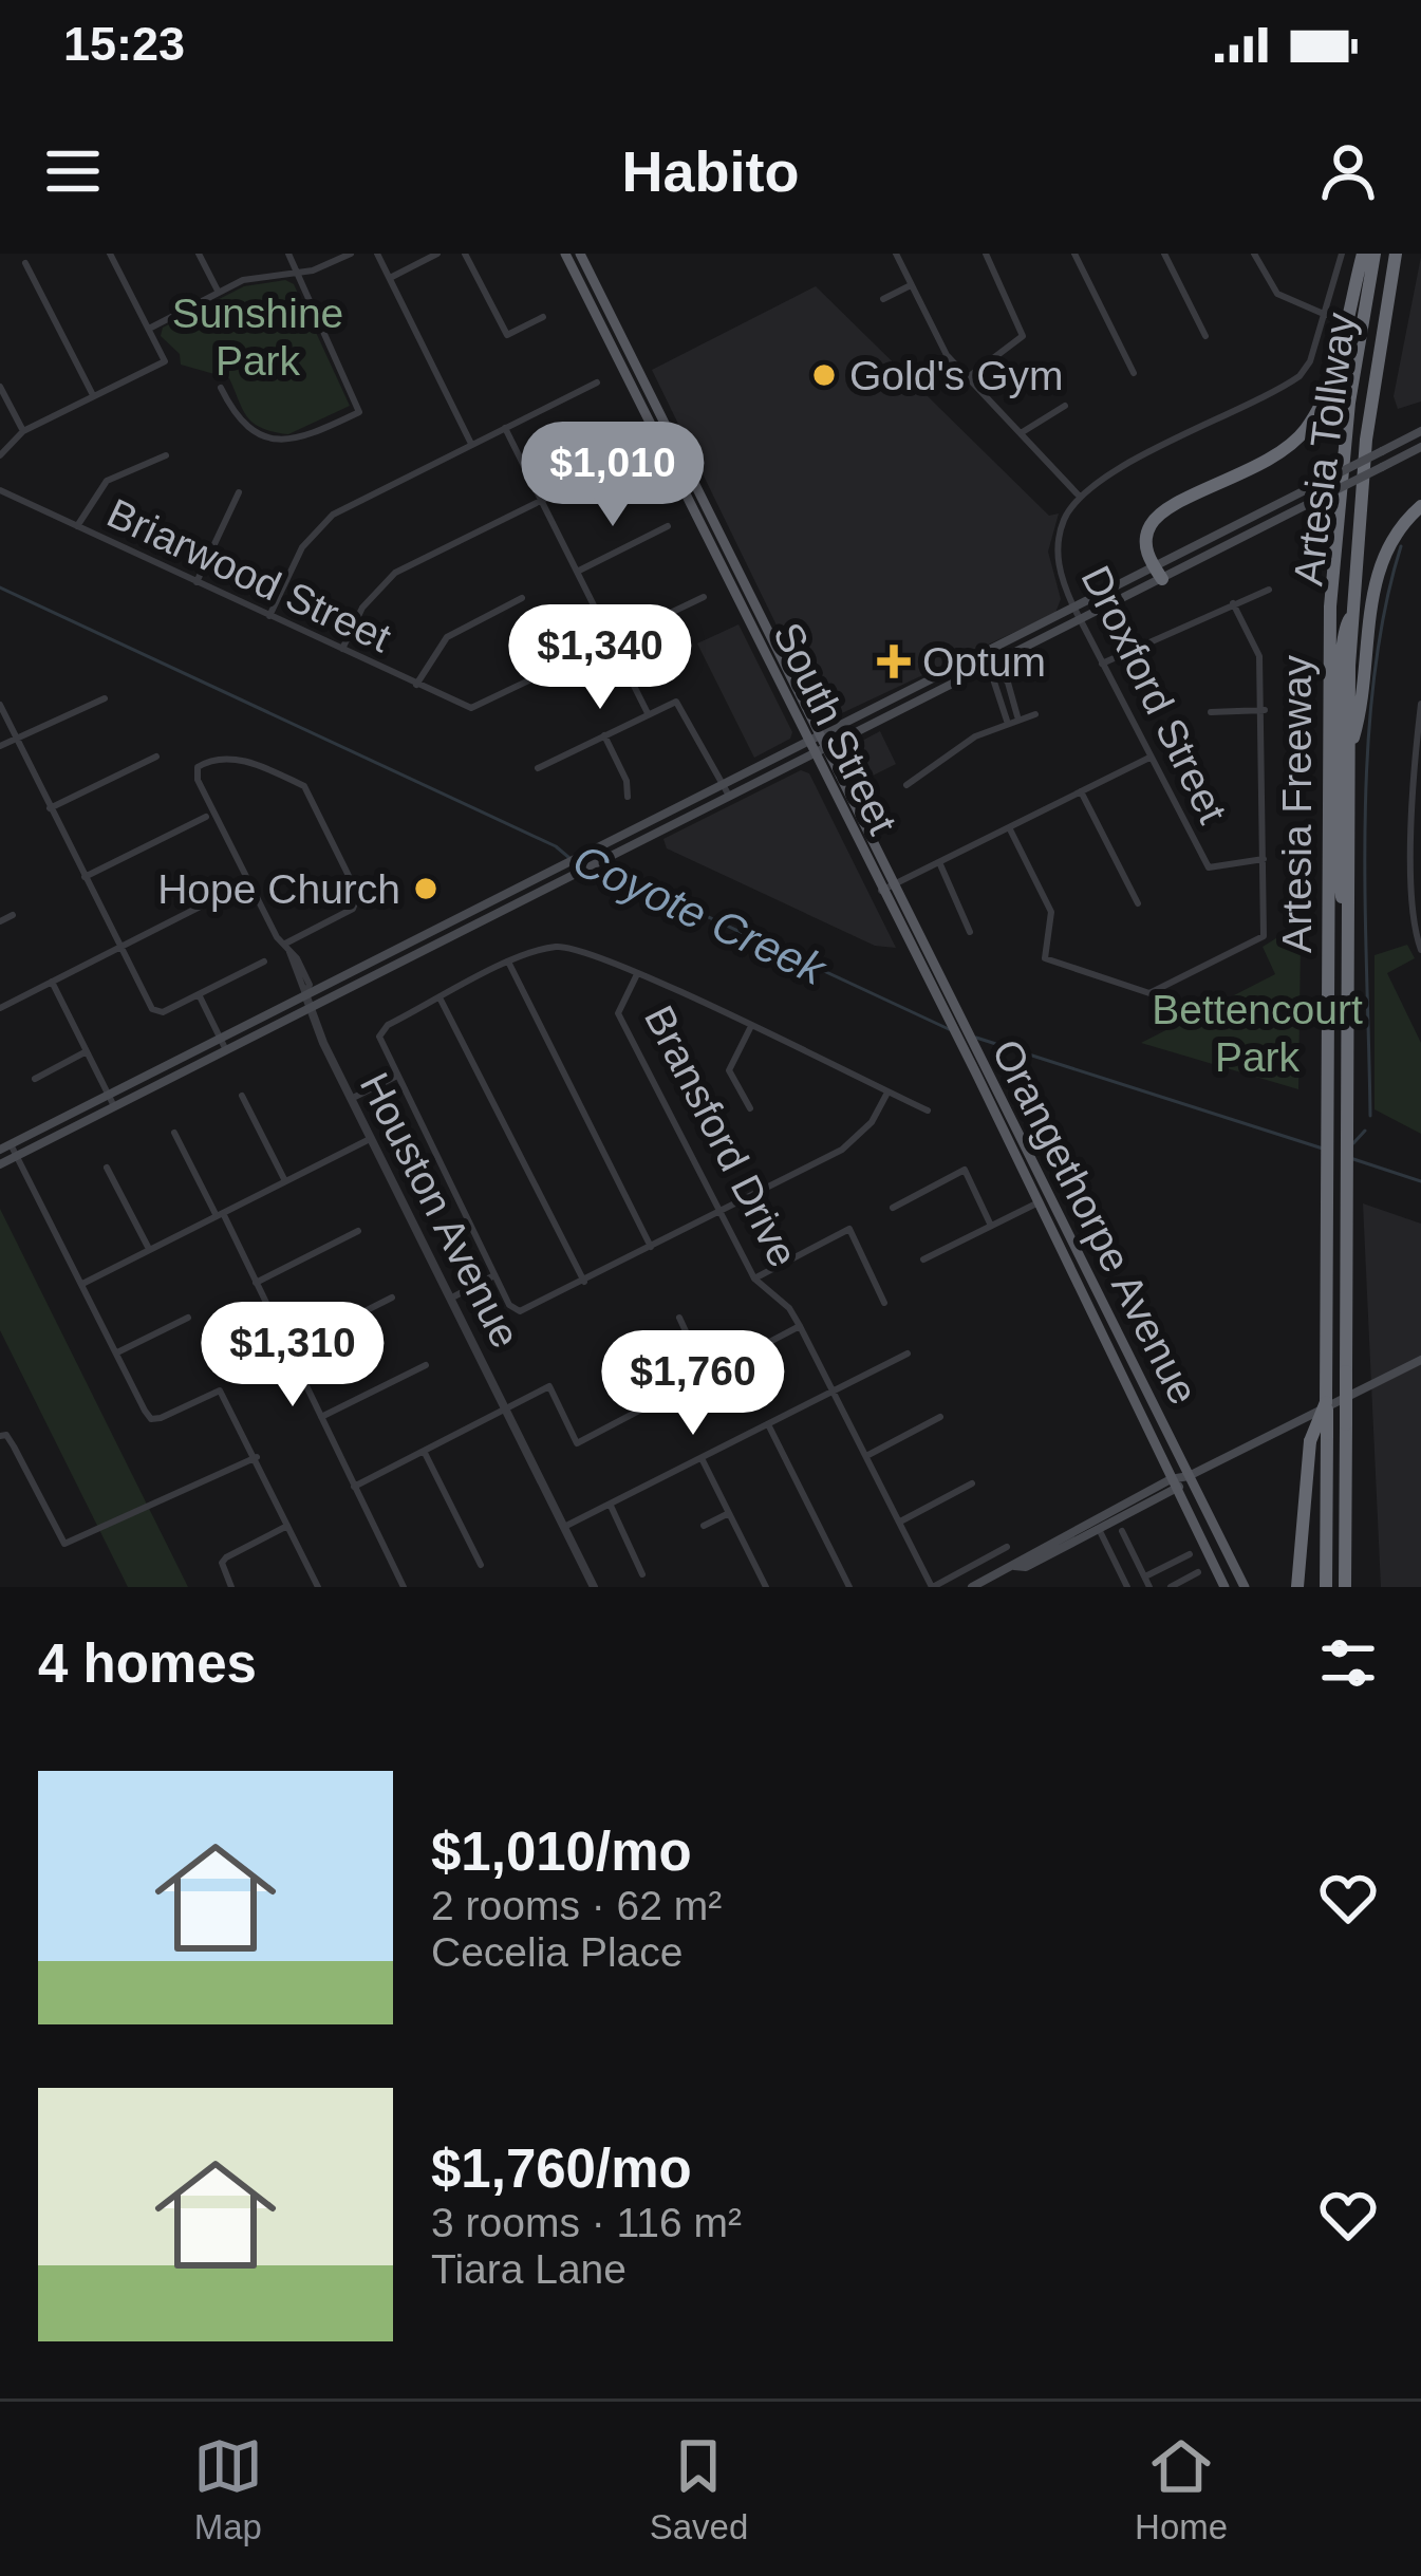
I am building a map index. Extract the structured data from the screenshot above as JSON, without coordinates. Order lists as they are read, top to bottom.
{
  "streets": {
    "highway": ["Artesia Tollway", "Artesia Freeway"],
    "main road": ["South Street", "Orangethorpe Avenue"],
    "street": [
      "Briarwood Street",
      "Droxford Street",
      "Bransford Drive",
      "Houston Avenue"
    ]
  },
  "crossings": [
    ["Artesia Tollway", "Artesia Freeway"],
    ["South Street", "Orangethorpe Avenue"]
  ],
  "water": ["Coyote Creek"],
  "parks": ["Sunshine Park", "Bettencourt Park"],
  "places": {
    "other": ["Gold's Gym", "Hope Church"],
    "health": ["Optum"]
  },
  "page": {
    "status": "15:23",
    "header": "Habito",
    "price": [
      "$1,010",
      "$1,340",
      "$1,310",
      "$1,760"
    ],
    "heading": "4 homes",
    "list": [
      {
        "name": "$1,010/mo",
        "note": "2 rooms · 62 m² · Cecelia Place"
      },
      {
        "name": "$1,760/mo",
        "note": "3 rooms · 116 m² · Tiara Lane"
      }
    ],
    "tabs": ["Map", "Saved", "Home"]
  }
}
